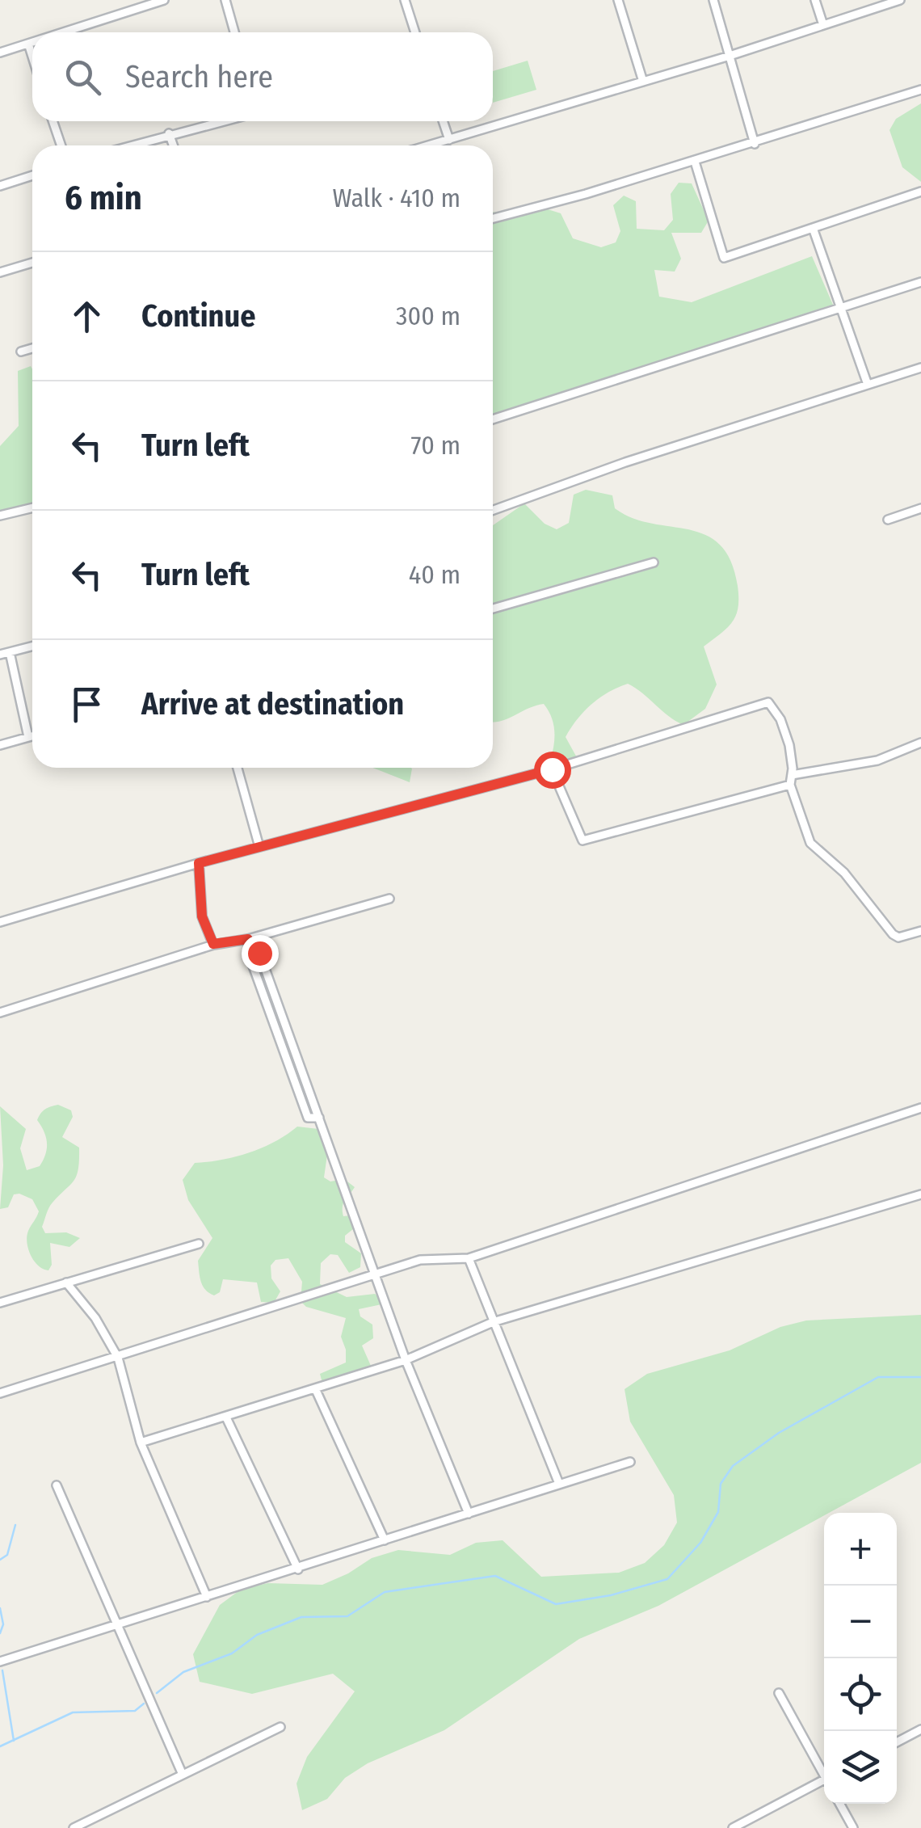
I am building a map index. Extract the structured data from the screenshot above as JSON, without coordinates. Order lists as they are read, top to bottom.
{
  "page": {
    "search": "Search here",
    "heading": ["6 min", "Walk · 410 m"],
    "list": [
      ["Continue", "300 m"],
      ["Turn left", "70 m"],
      ["Turn left", "40 m"],
      "Arrive at destination"
    ],
    "map_buttons": ["+", "−"]
  }
}
